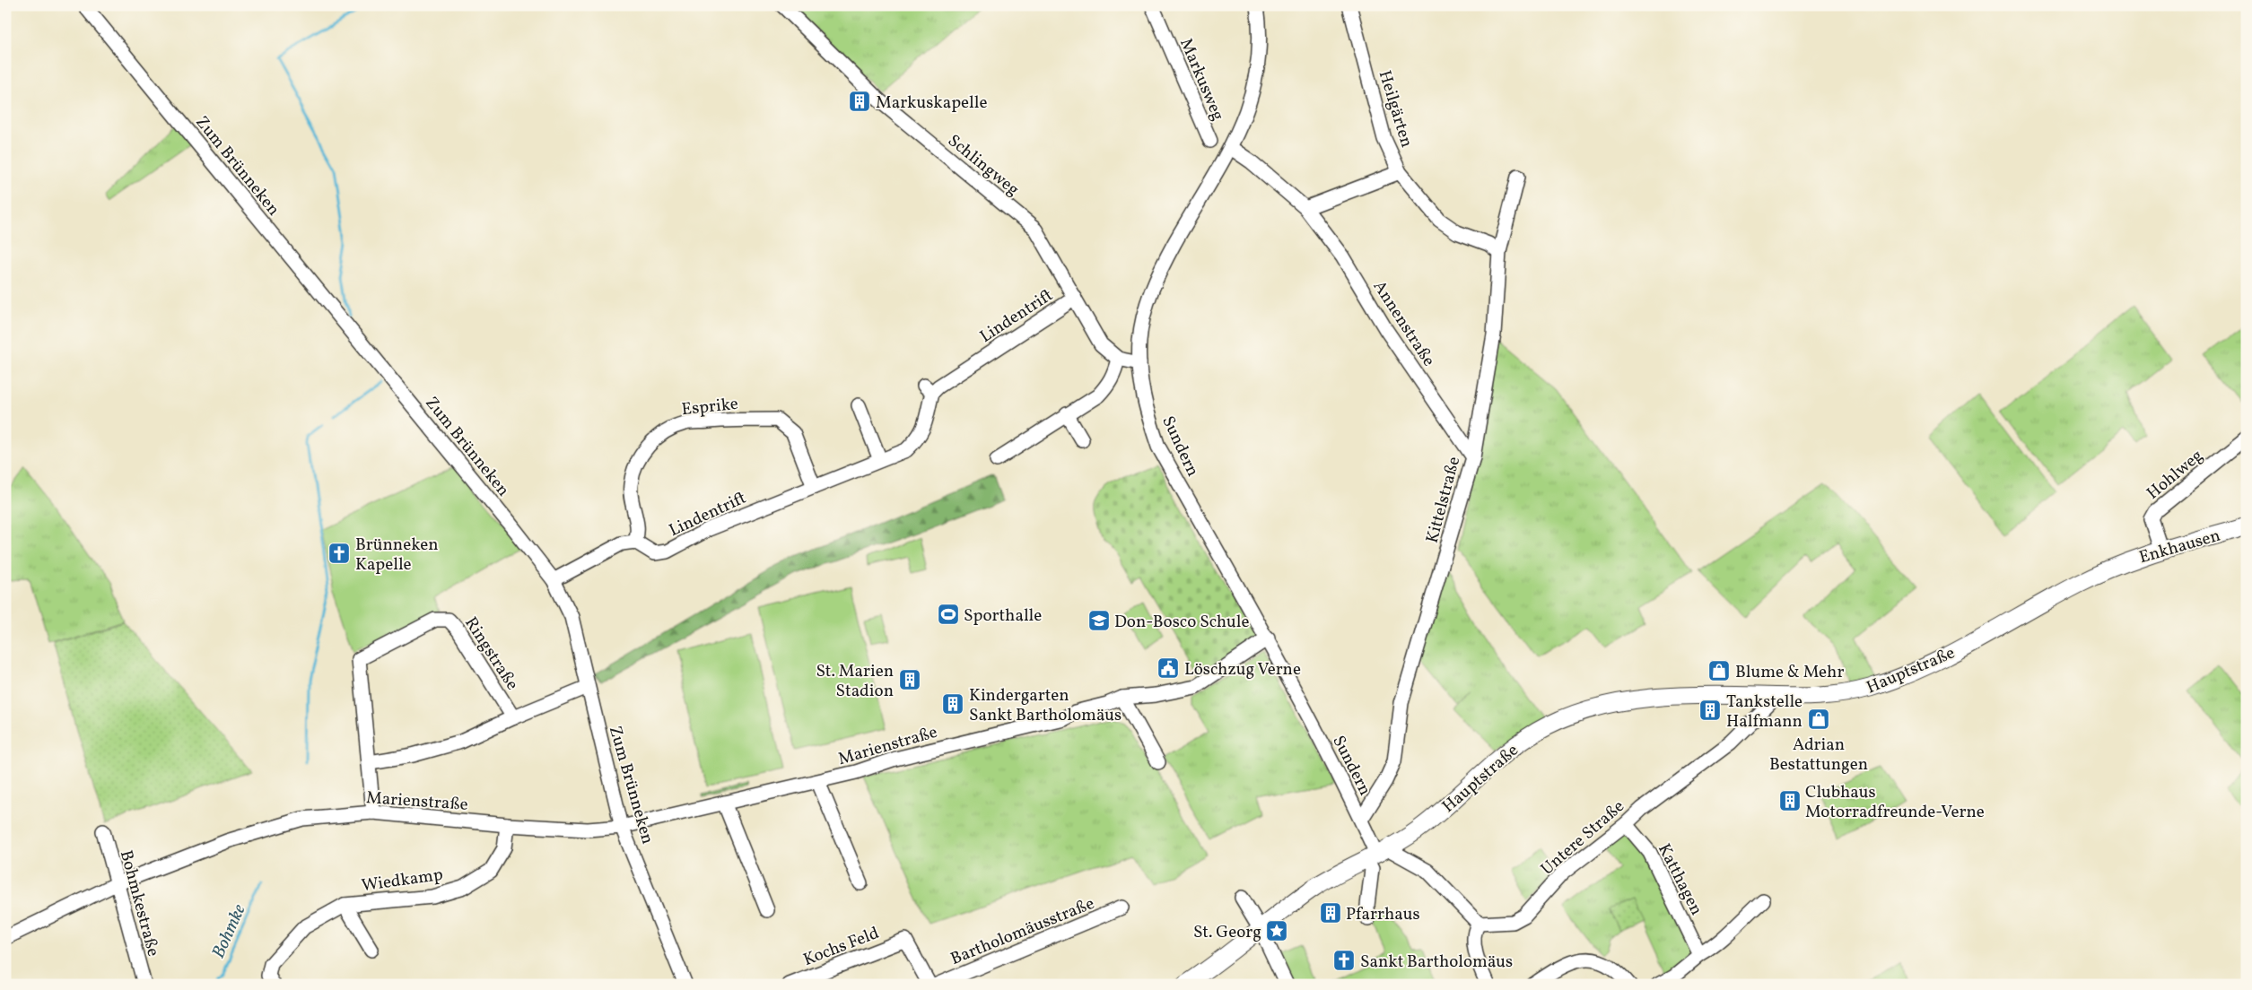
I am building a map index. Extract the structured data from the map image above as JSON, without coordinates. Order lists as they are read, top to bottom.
{
  "streets": {
    "main road": ["Enkhausen", "Hauptstraße"],
    "street": [
      "Markusweg",
      "Heilgärten",
      "Schlingweg",
      "Zum Brünneken",
      "Lindentrift",
      "Annenstraße",
      "Esprike",
      "Sundern",
      "Hohlweg",
      "Kittelstraße",
      "Ringstraße",
      "Marienstraße",
      "Untere Straße",
      "Wiedkamp",
      "Katthagen",
      "Bohmkestraße",
      "Bartholomäusstraße",
      "Kochs Feld"
    ]
  },
  "crossings": [
    ["Heilgärten", "Kittelstraße"],
    ["Schlingweg", "Lindentrift"],
    ["Schlingweg", "Sundern"],
    ["Zum Brünneken", "Marienstraße"],
    ["Lindentrift", "Esprike"],
    ["Annenstraße", "Sundern"],
    ["Annenstraße", "Kittelstraße"],
    ["Sundern", "Kittelstraße"],
    ["Sundern", "Hauptstraße"],
    ["Sundern", "Marienstraße"],
    ["Hohlweg", "Enkhausen"],
    ["Enkhausen", "Hauptstraße"],
    ["Ringstraße", "Marienstraße"],
    ["Hauptstraße", "Untere Straße"],
    ["Marienstraße", "Wiedkamp"],
    ["Marienstraße", "Bohmkestraße"],
    ["Untere Straße", "Katthagen"]
  ],
  "water": ["Bohmke"],
  "places": {
    "building": [
      "Markuskapelle",
      "St. Marien Stadion",
      "Kindergarten Sankt Bartholomäus",
      "Tankstelle Halfmann",
      "Clubhaus Motorradfreunde-Verne",
      "Pfarrhaus"
    ],
    "church": ["Brünneken Kapelle", "Sankt Bartholomäus"],
    "sports": ["Sporthalle"],
    "school or university": ["Don-Bosco Schule"],
    "public building": ["Löschzug Verne"],
    "shop": ["Blume & Mehr", "Adrian Bestattungen"],
    "place": ["St. Georg"]
  }
}
